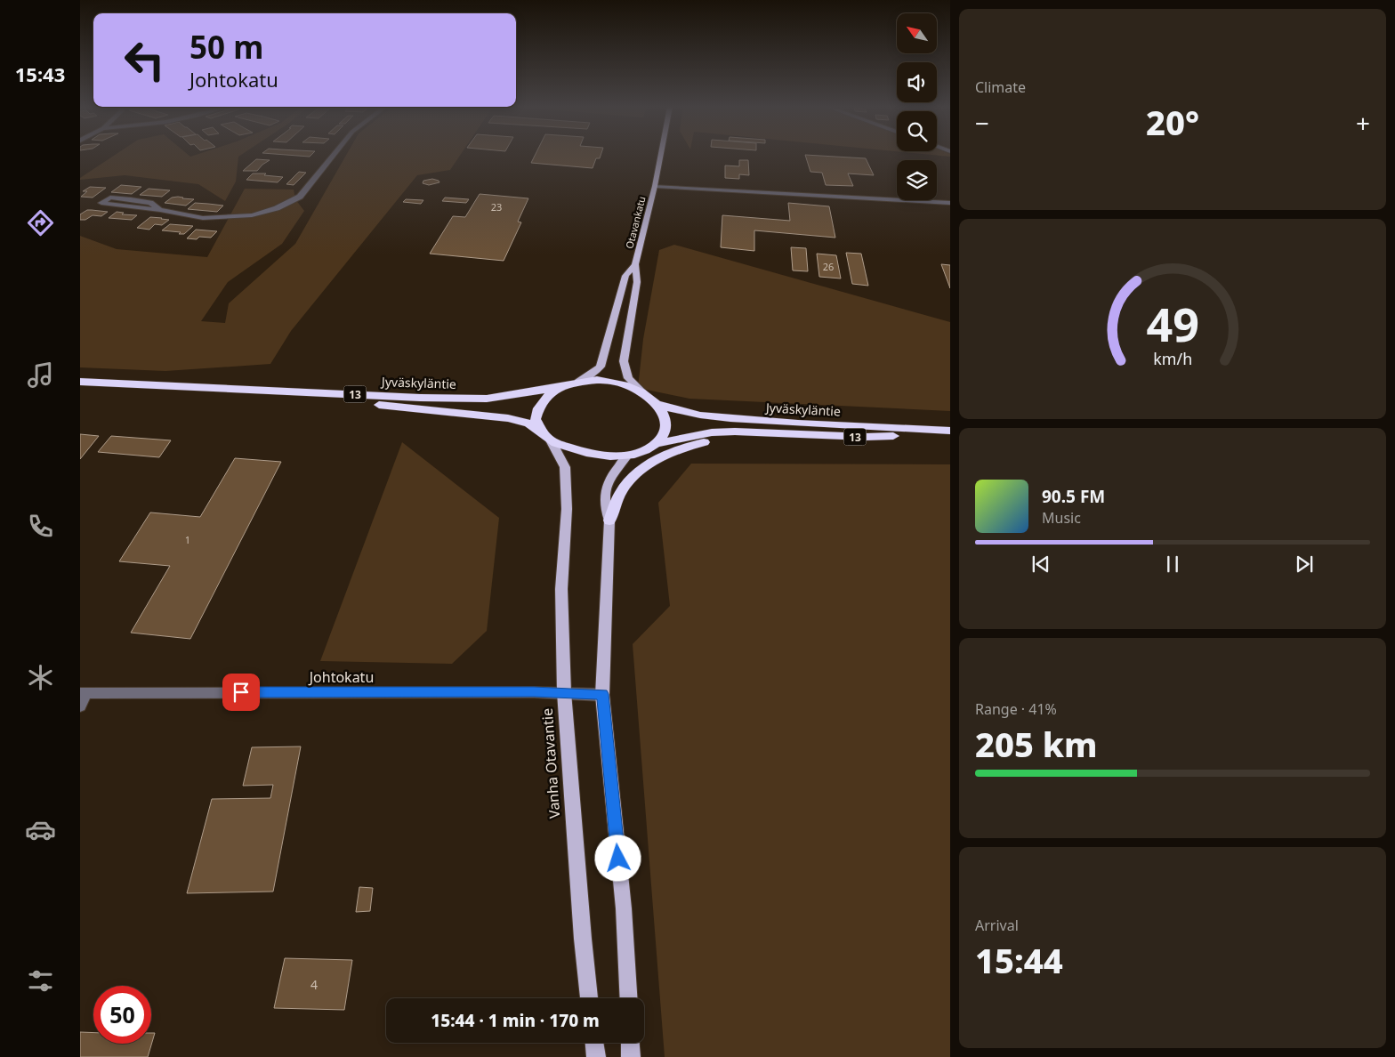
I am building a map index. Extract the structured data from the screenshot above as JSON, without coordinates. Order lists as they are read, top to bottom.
{
  "streets": {
    "highway": ["Jyväskyläntie", "13"],
    "main road": ["Otavankatu", "Vanha Otavantie"],
    "street": ["Johtokatu"]
  },
  "crossings": [
    ["Otavankatu", "Jyväskyläntie"],
    ["Otavankatu", "13"],
    ["Otavankatu", "Vanha Otavantie"],
    ["Jyväskyläntie", "13"],
    ["Jyväskyläntie", "Vanha Otavantie"],
    ["13", "Vanha Otavantie"],
    ["Johtokatu", "Vanha Otavantie"]
  ],
  "house_numbers": [
    "23",
    "26",
    "1",
    "4"
  ],
  "north": "top left",
  "page": {
    "tabs": "15:43",
    "tile": [
      "Climate",
      ["Range · 41%", "205 km"],
      ["Arrival", "15:44"]
    ],
    "turn": ["50 m", "Johtokatu"],
    "heat": ["−", "20°", "+"],
    "song": ["90.5 FM", "Music"],
    "limit": "50",
    "trip": "15:44 · 1 min · 170 m",
    "gauge": ["49", "km/h"]
  }
}
